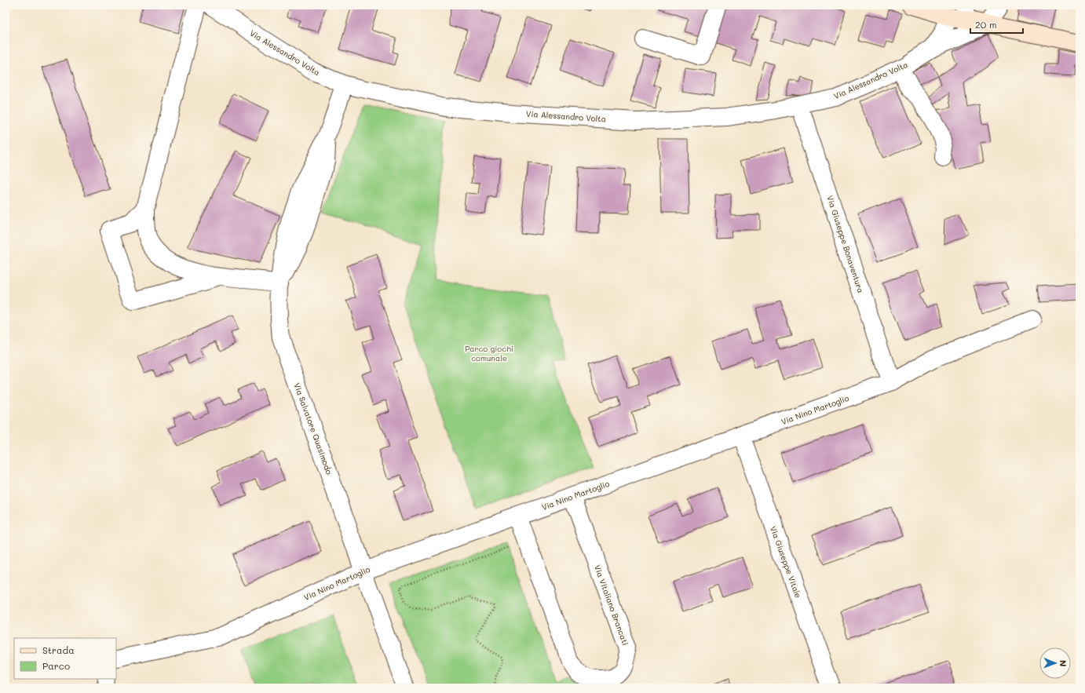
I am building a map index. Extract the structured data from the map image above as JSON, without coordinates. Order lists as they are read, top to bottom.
{
  "streets": {
    "street": [
      "Via Alessandro Volta",
      "Via Giuseppe Bonaventura",
      "Via Nino Martoglio",
      "Via Salvatore Quasimodo",
      "Via Giuseppe Vitale",
      "Via Vitaliano Brancati"
    ]
  },
  "crossings": [
    ["Via Alessandro Volta", "Via Giuseppe Bonaventura"],
    ["Via Alessandro Volta", "Via Salvatore Quasimodo"],
    ["Via Giuseppe Bonaventura", "Via Nino Martoglio"],
    ["Via Nino Martoglio", "Via Salvatore Quasimodo"],
    ["Via Nino Martoglio", "Via Giuseppe Vitale"],
    ["Via Nino Martoglio", "Via Vitaliano Brancati"]
  ],
  "parks": ["Parco giochi comunale"],
  "legend": ["Strada", "Parco"],
  "scale_bar": "20 m",
  "north": "right"
}
